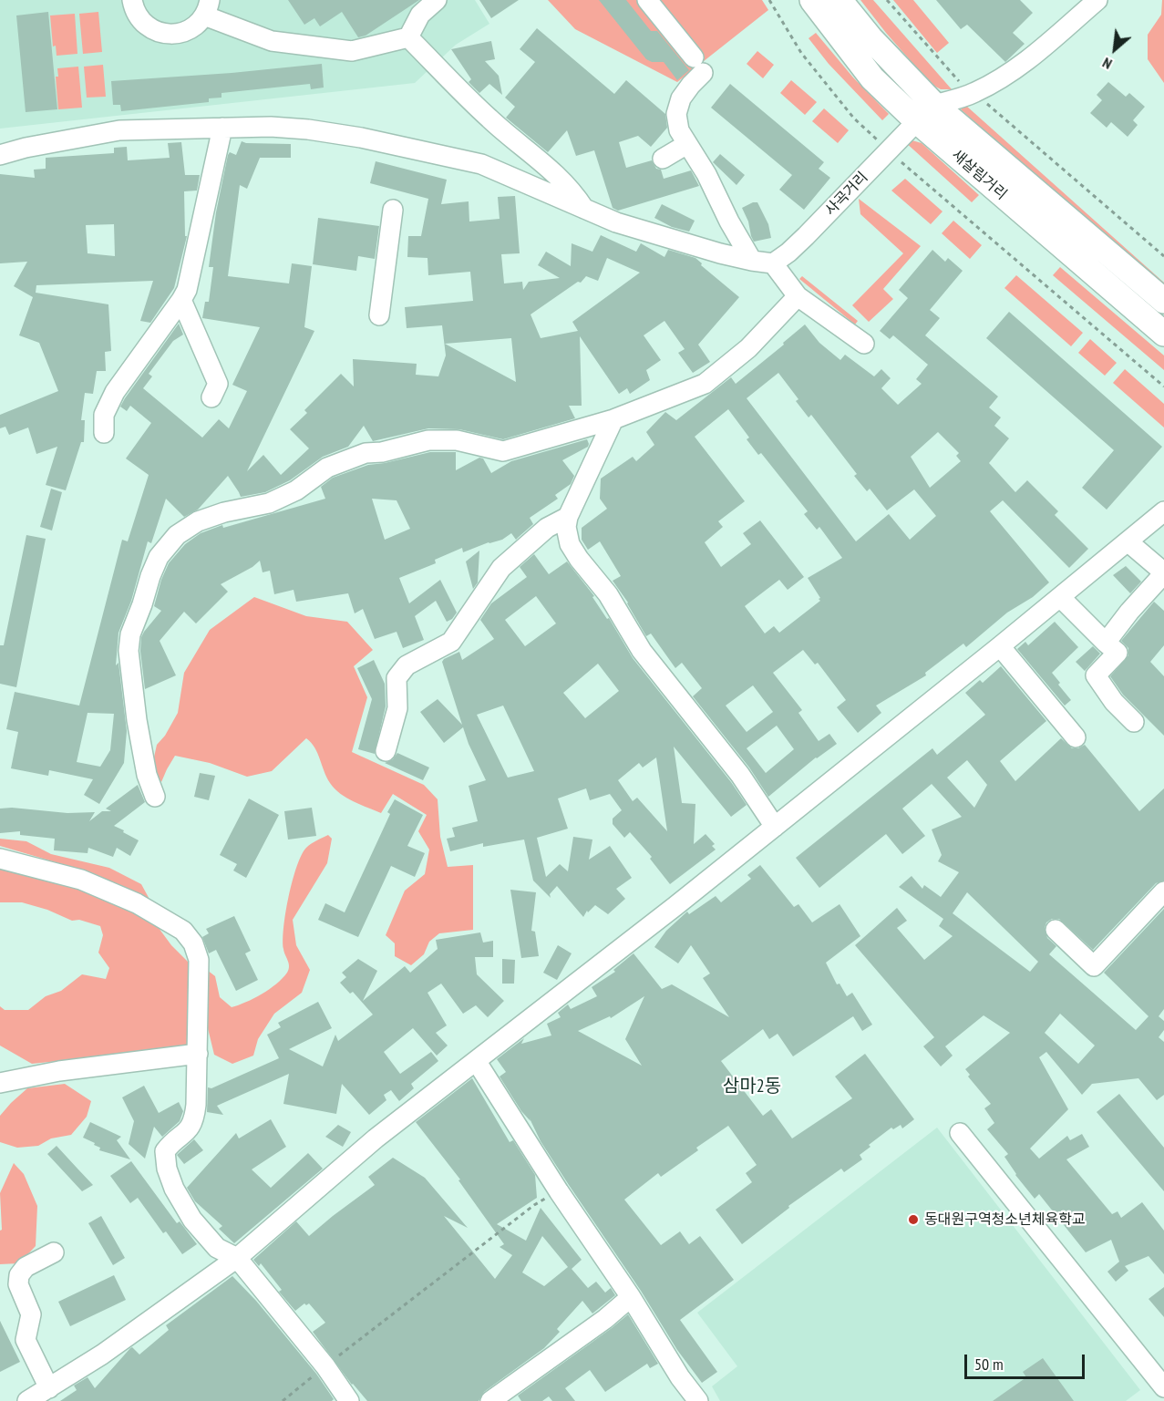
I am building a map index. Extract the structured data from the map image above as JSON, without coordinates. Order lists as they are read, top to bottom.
{
  "streets": {
    "main road": ["새살림거리"],
    "street": ["사곡거리"]
  },
  "crossings": [
    ["새살림거리", "사곡거리"]
  ],
  "districts": ["삼마2동"],
  "places": ["동대원구역청소년체육학교"],
  "scale_bar": "50 m",
  "north": "bottom left"
}
